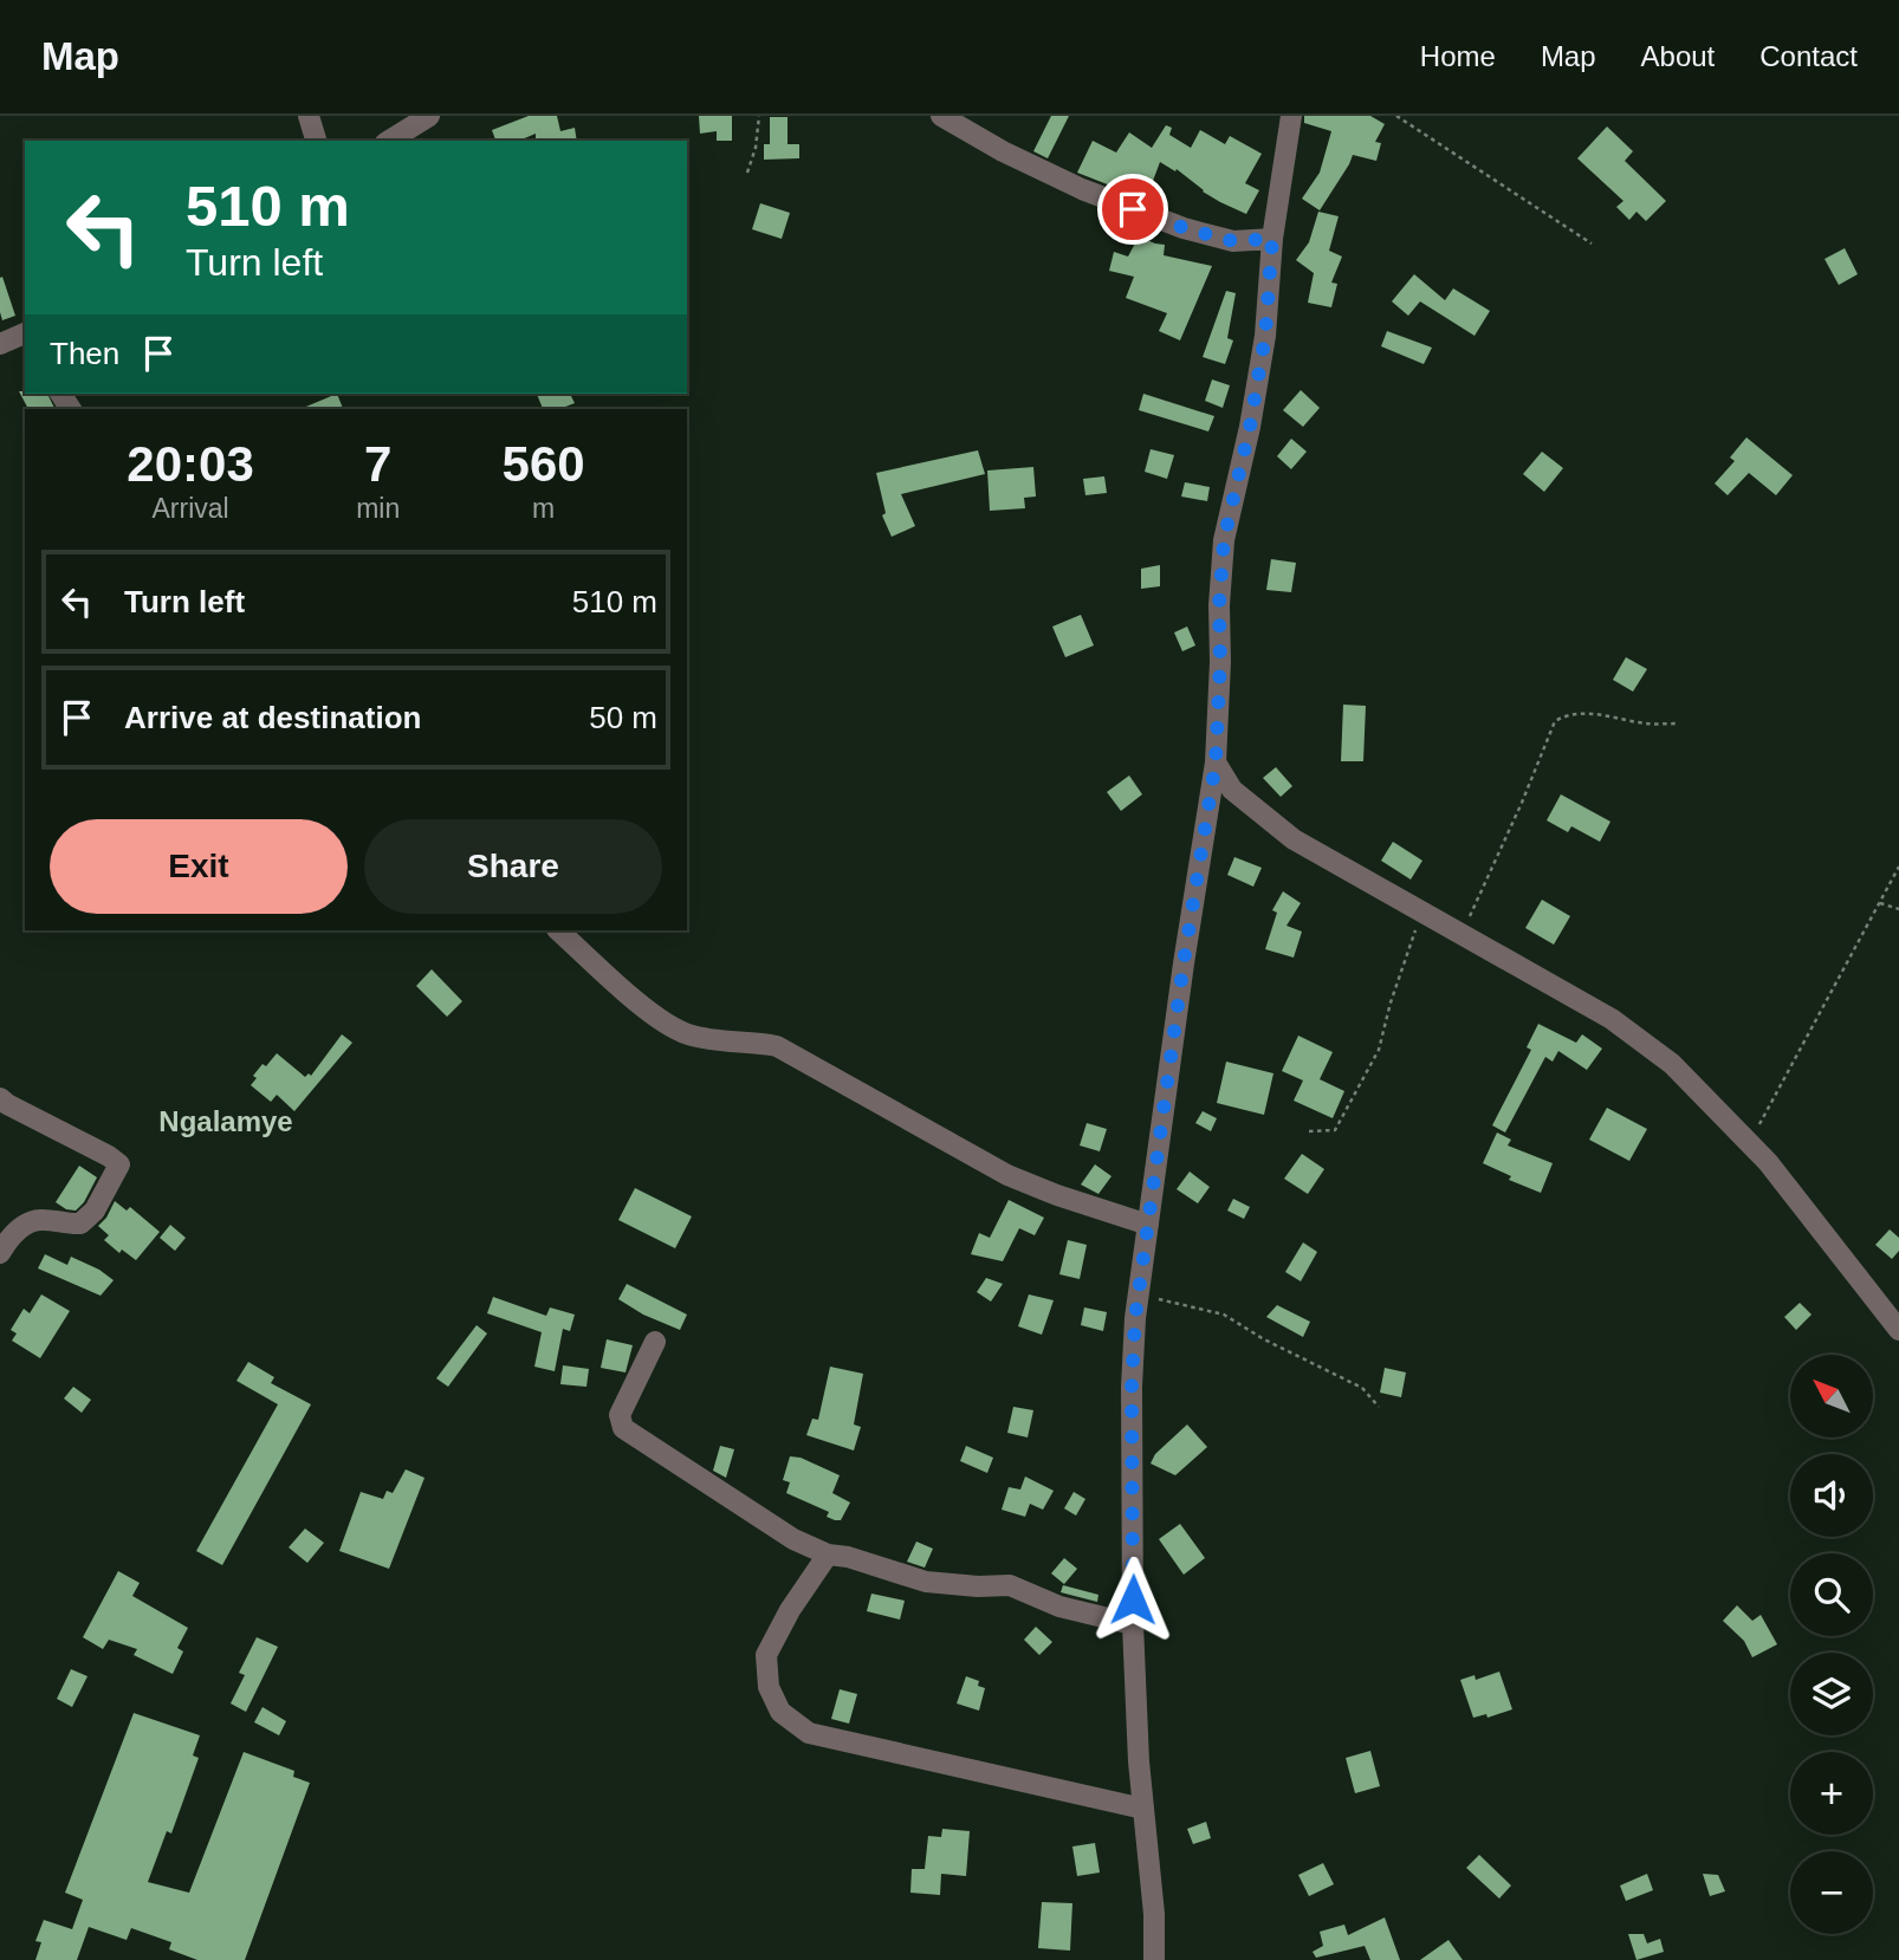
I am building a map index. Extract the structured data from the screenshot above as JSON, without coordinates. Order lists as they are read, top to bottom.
{
  "districts": ["Ngalamye"],
  "north": "top left",
  "page": {
    "header": "Map",
    "nav": [
      "Home",
      "Map",
      "About",
      "Contact"
    ],
    "turn": ["510 m", "Turn left"],
    "then": "Then",
    "eta": [
      "20:03",
      "Arrival",
      "7",
      "min",
      "560",
      "m"
    ],
    "list": [
      {
        "name": "Turn left",
        "value": "510 m"
      },
      {
        "name": "Arrive at destination",
        "value": "50 m"
      }
    ],
    "buttons": ["Exit", "Share"],
    "map_buttons": ["+", "−"]
  }
}
